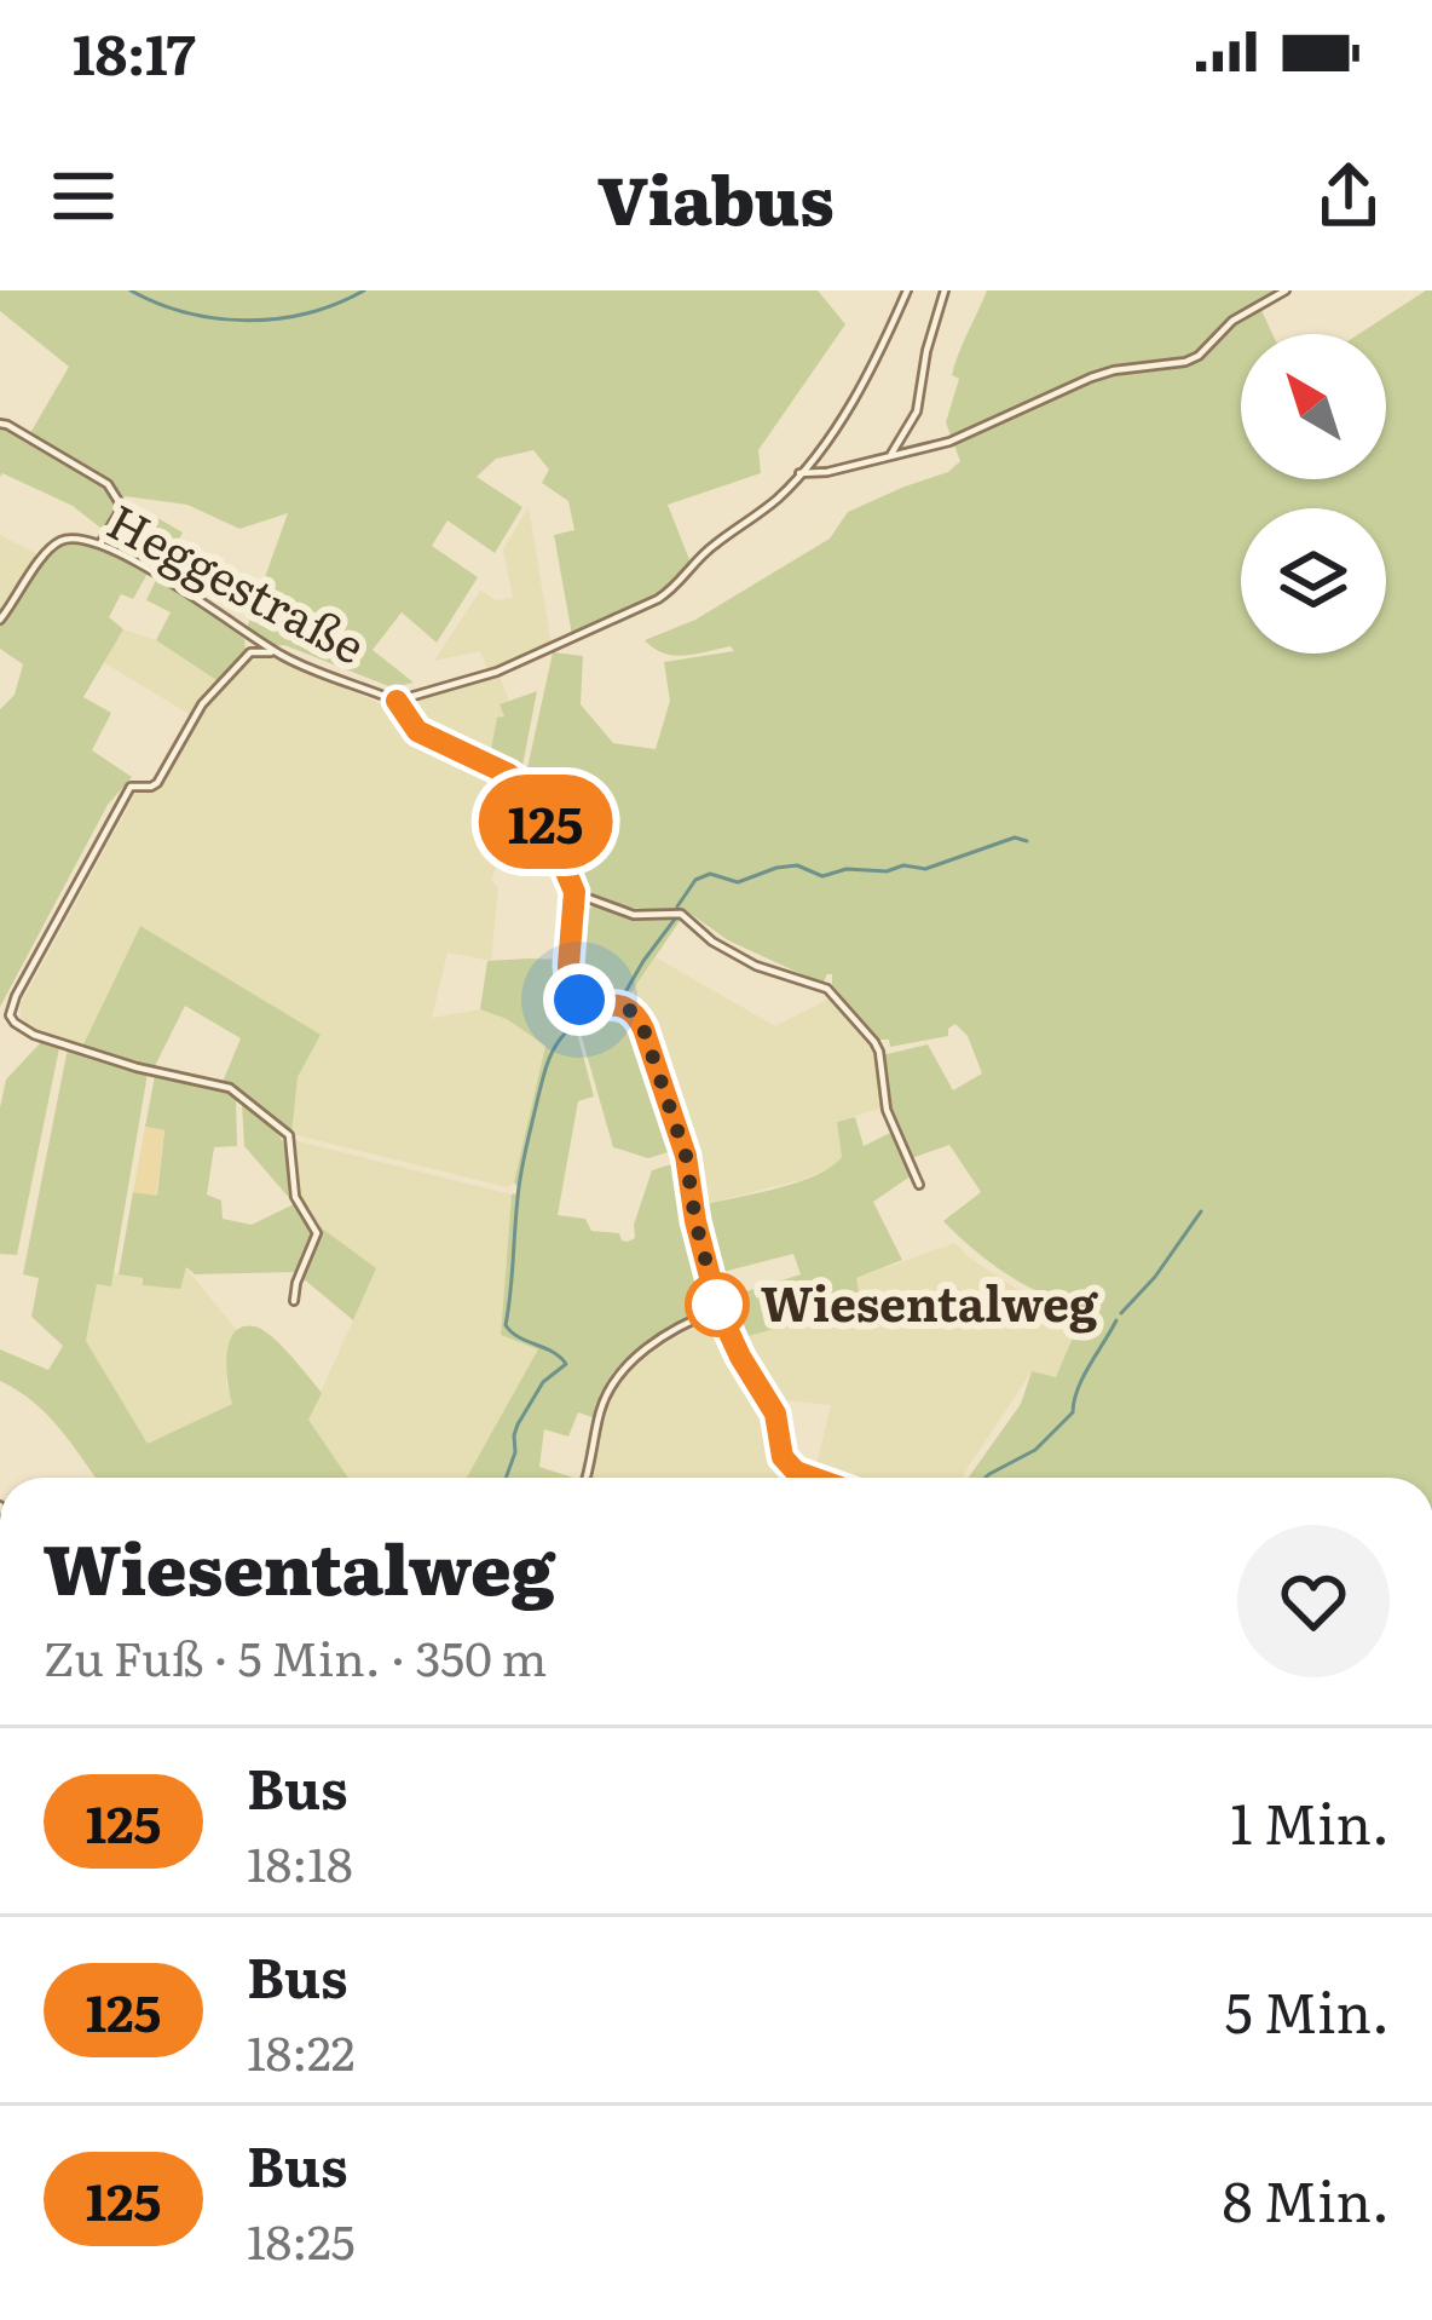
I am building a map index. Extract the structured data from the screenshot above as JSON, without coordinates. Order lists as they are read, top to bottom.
{
  "streets": {
    "street": ["Heggestraße"]
  },
  "places": ["Wiesentalweg"],
  "lines": ["bus line 125"],
  "north": "top left",
  "page": {
    "status": "18:17",
    "header": "Viabus",
    "on_map": "125",
    "heading": ["Wiesentalweg", "Zu Fuß · 5 Min. · 350 m"],
    "list": [
      {
        "mark": "125",
        "name": "Bus",
        "note": "18:18",
        "value": "1 Min."
      },
      {
        "mark": "125",
        "name": "Bus",
        "note": "18:22",
        "value": "5 Min."
      },
      {
        "mark": "125",
        "name": "Bus",
        "note": "18:25",
        "value": "8 Min."
      }
    ]
  }
}
